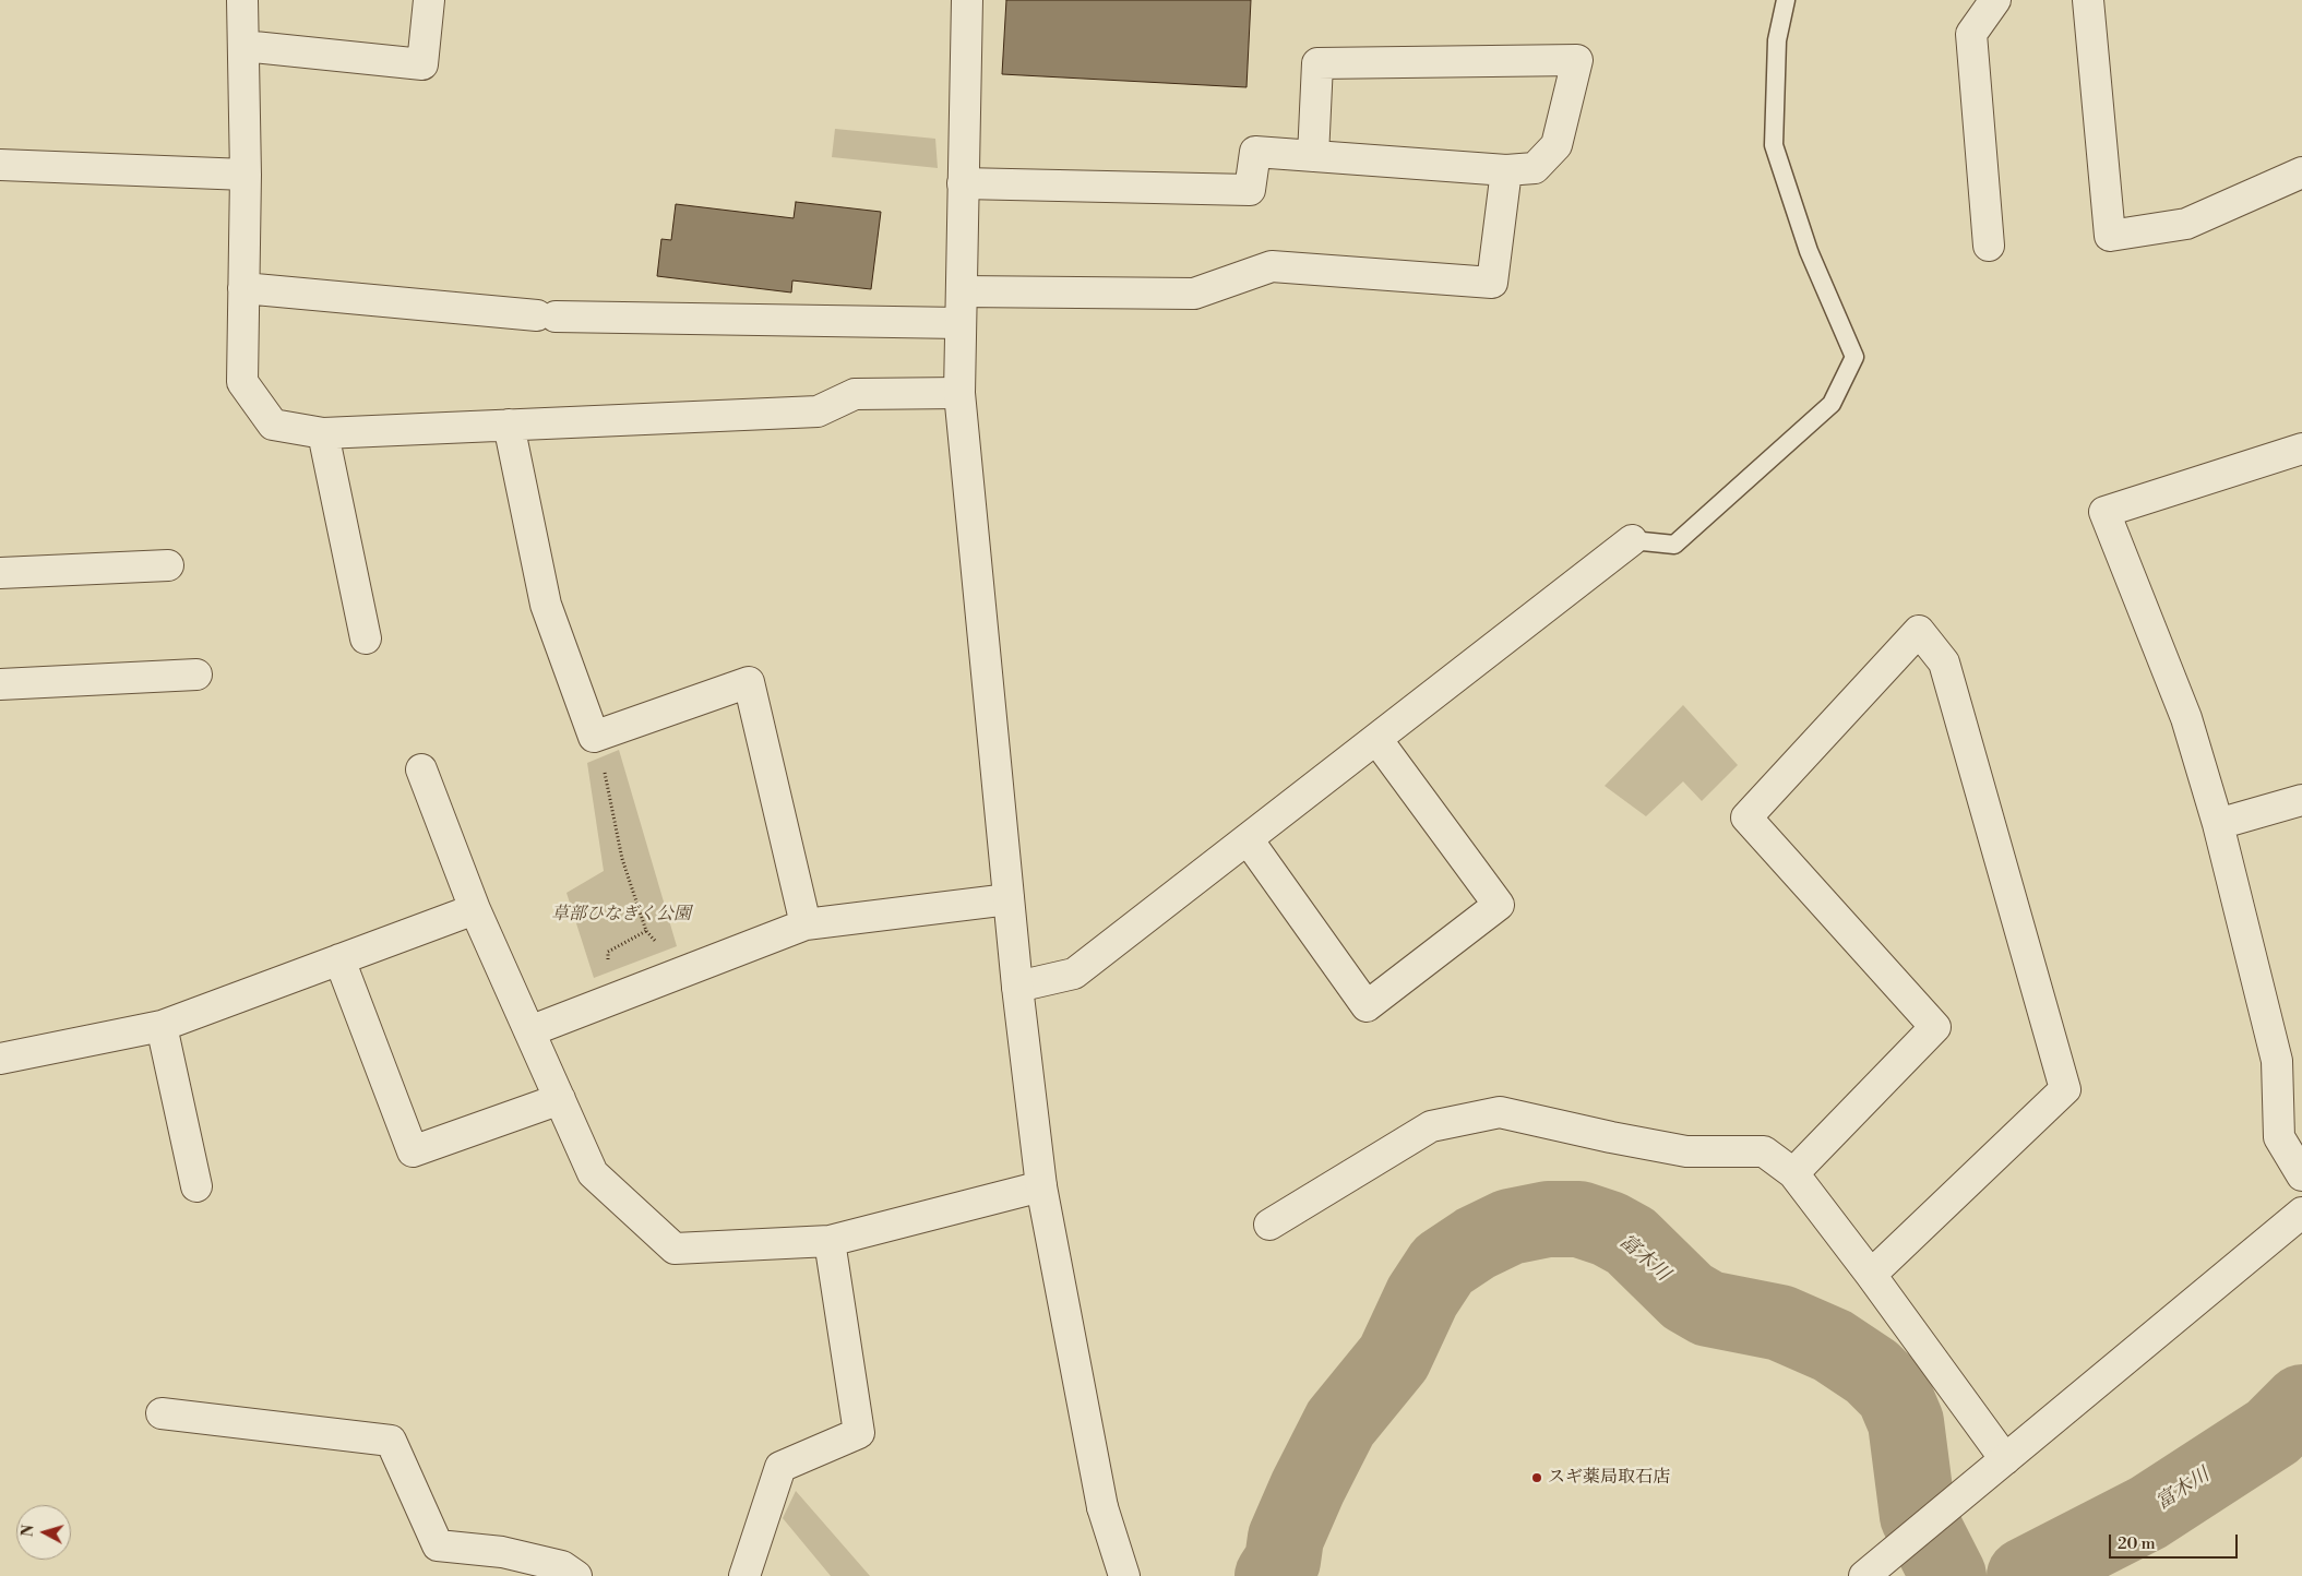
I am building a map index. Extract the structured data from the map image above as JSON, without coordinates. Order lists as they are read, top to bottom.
{
  "water": ["富木川"],
  "parks": ["草部ひなぎく公園"],
  "places": ["スギ薬局取石店"],
  "scale_bar": "20 m",
  "north": "left"
}
